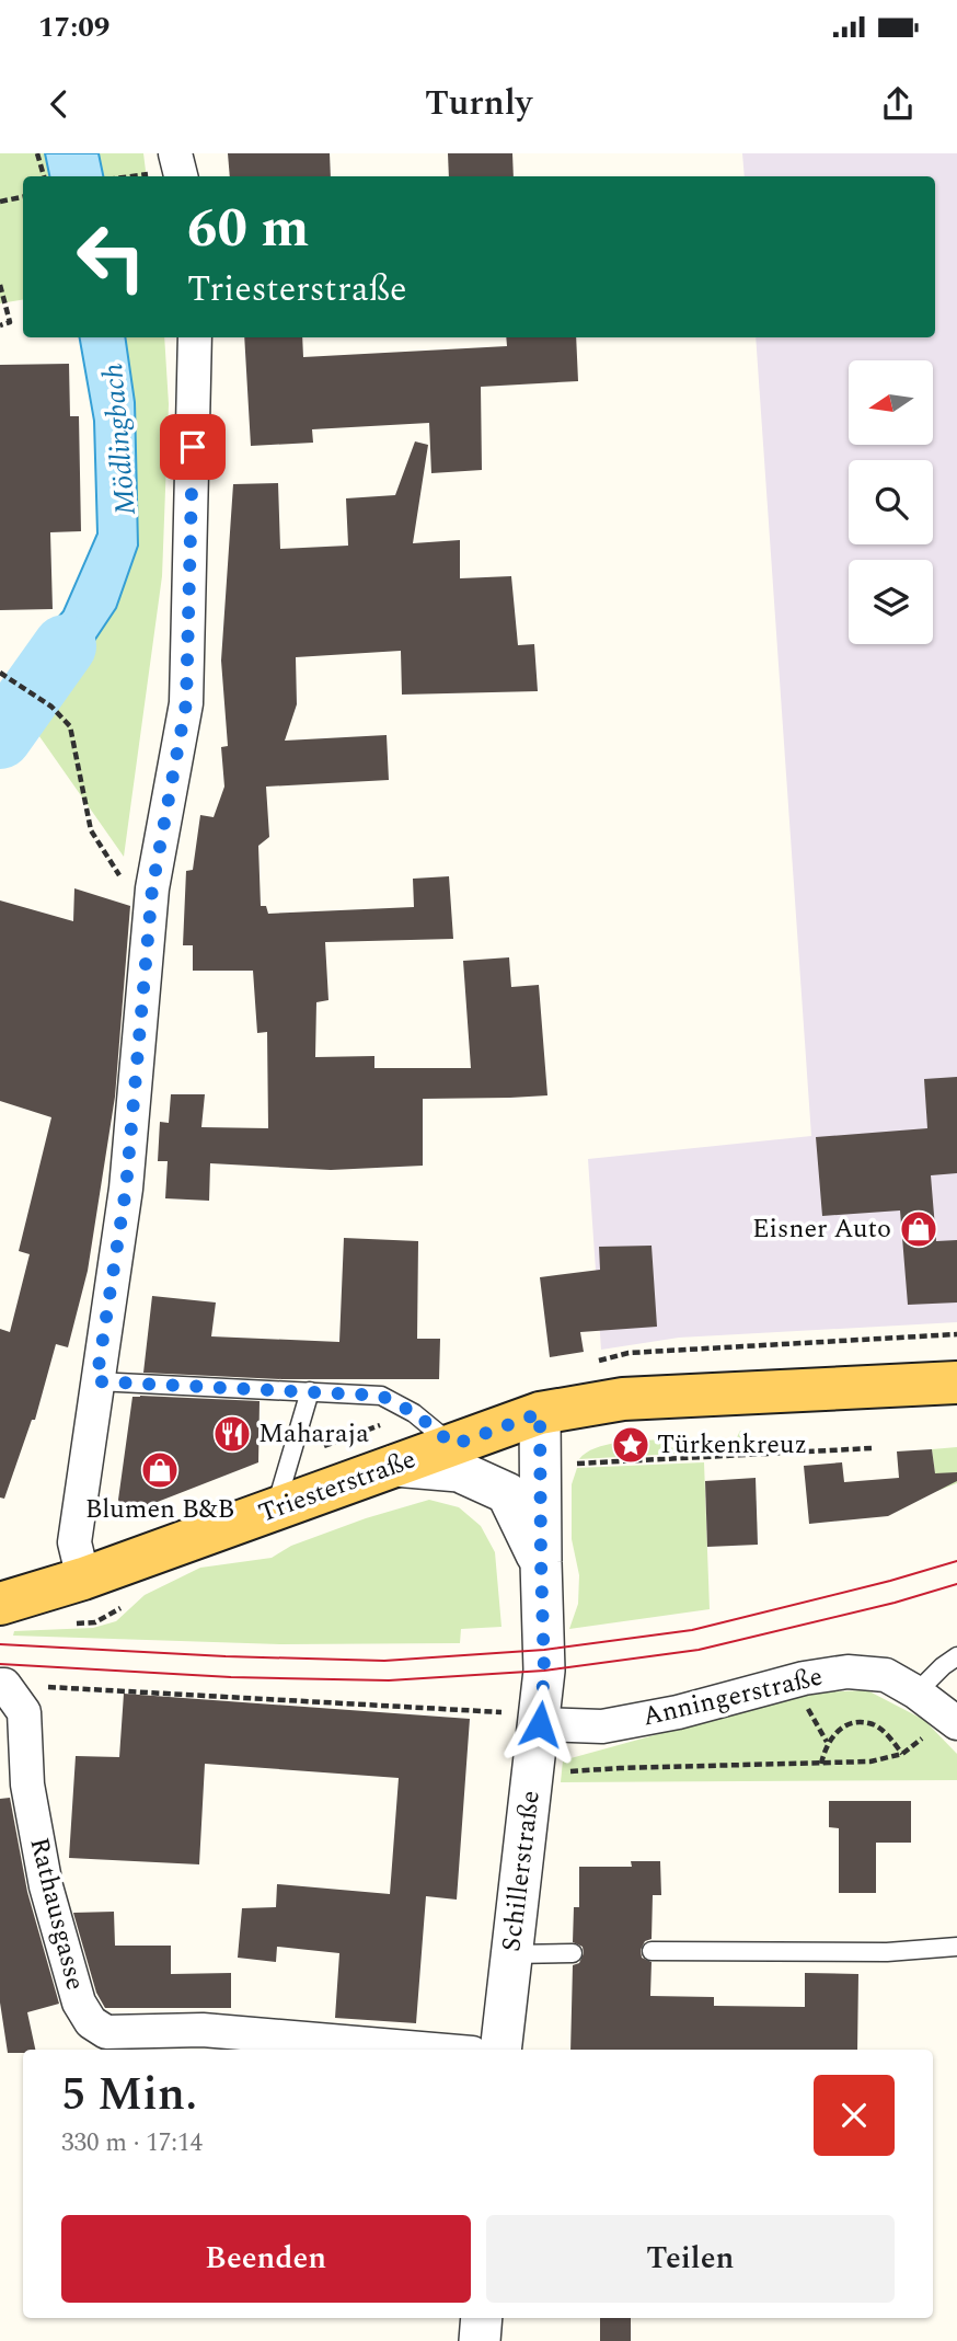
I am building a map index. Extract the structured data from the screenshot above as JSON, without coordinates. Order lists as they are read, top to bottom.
{
  "streets": {
    "main road": ["Triesterstraße"],
    "street": ["Anningerstraße", "Schillerstraße", "Rathausgasse"]
  },
  "crossings": [
    ["Triesterstraße", "Schillerstraße"],
    ["Anningerstraße", "Schillerstraße"]
  ],
  "water": ["Mödlingbach"],
  "places": {
    "shop": ["Eisner Auto", "Blumen B&B"],
    "restaurant": ["Maharaja"],
    "place": ["Türkenkreuz"]
  },
  "north": "left",
  "page": {
    "status": "17:09",
    "header": "Turnly",
    "turn": ["60 m", "Triesterstraße"],
    "heading": ["5 Min.", "330 m · 17:14"],
    "buttons": ["Beenden", "Teilen"]
  }
}
